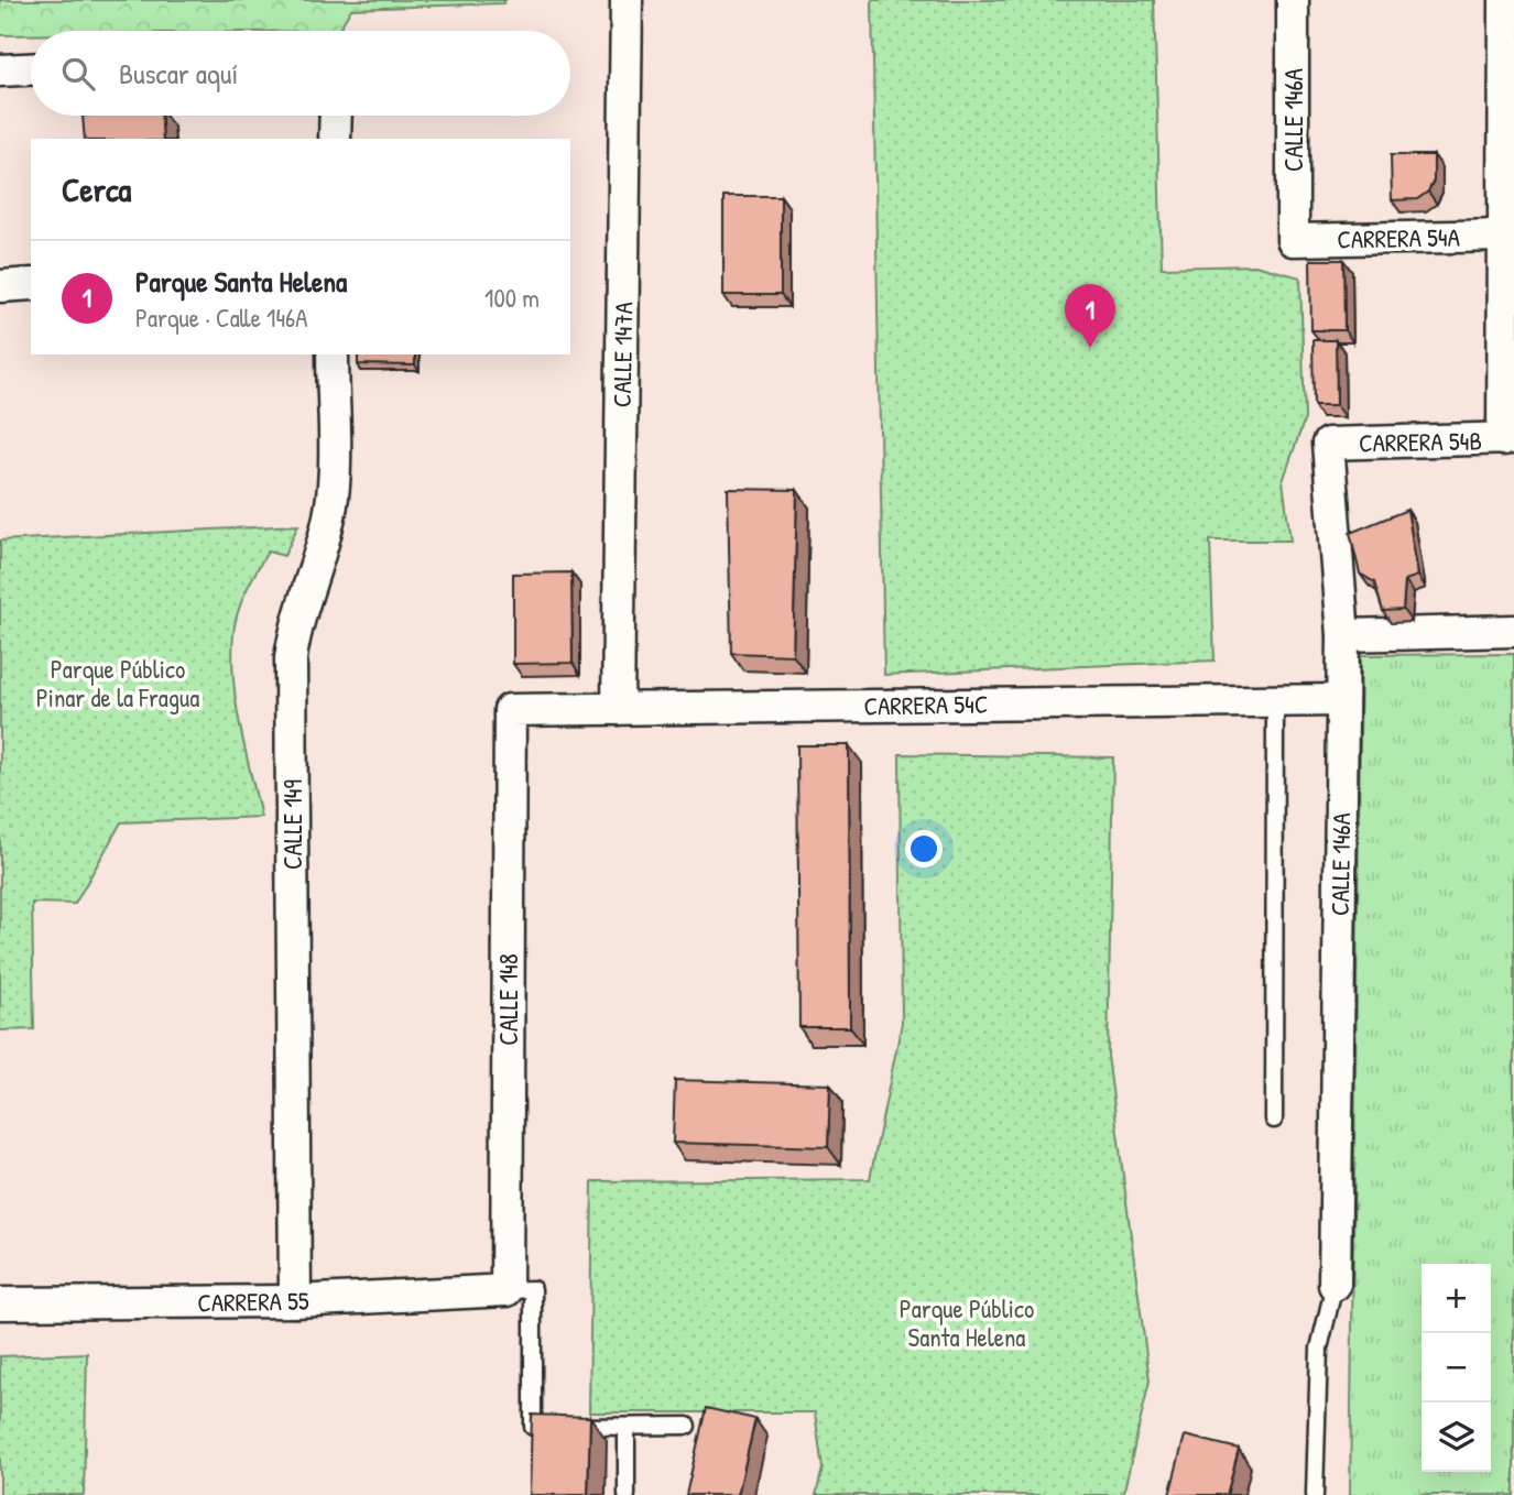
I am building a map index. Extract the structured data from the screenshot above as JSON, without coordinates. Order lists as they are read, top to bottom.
{
  "streets": {
    "street": [
      "CALLE 146A",
      "CARRERA 54A",
      "CALLE 147A",
      "CARRERA 54B",
      "CARRERA 54C",
      "CALLE 149",
      "CALLE 148",
      "CARRERA 55"
    ]
  },
  "crossings": [
    ["CALLE 146A", "CARRERA 54A"],
    ["CALLE 146A", "CARRERA 54B"],
    ["CALLE 146A", "CARRERA 54C"],
    ["CALLE 147A", "CARRERA 54C"],
    ["CARRERA 54C", "CALLE 148"],
    ["CALLE 149", "CARRERA 55"],
    ["CALLE 148", "CARRERA 55"]
  ],
  "parks": ["Parque Público Pinar de la Fragua", "Parque Público Santa Helena"],
  "page": {
    "search": "Buscar aquí",
    "heading": "Cerca",
    "list": [
      {
        "mark": "1",
        "name": "Parque Santa Helena",
        "note": "Parque · Calle 146A",
        "value": "100 m"
      }
    ],
    "pins": "1",
    "map_buttons": ["+", "−"]
  }
}
